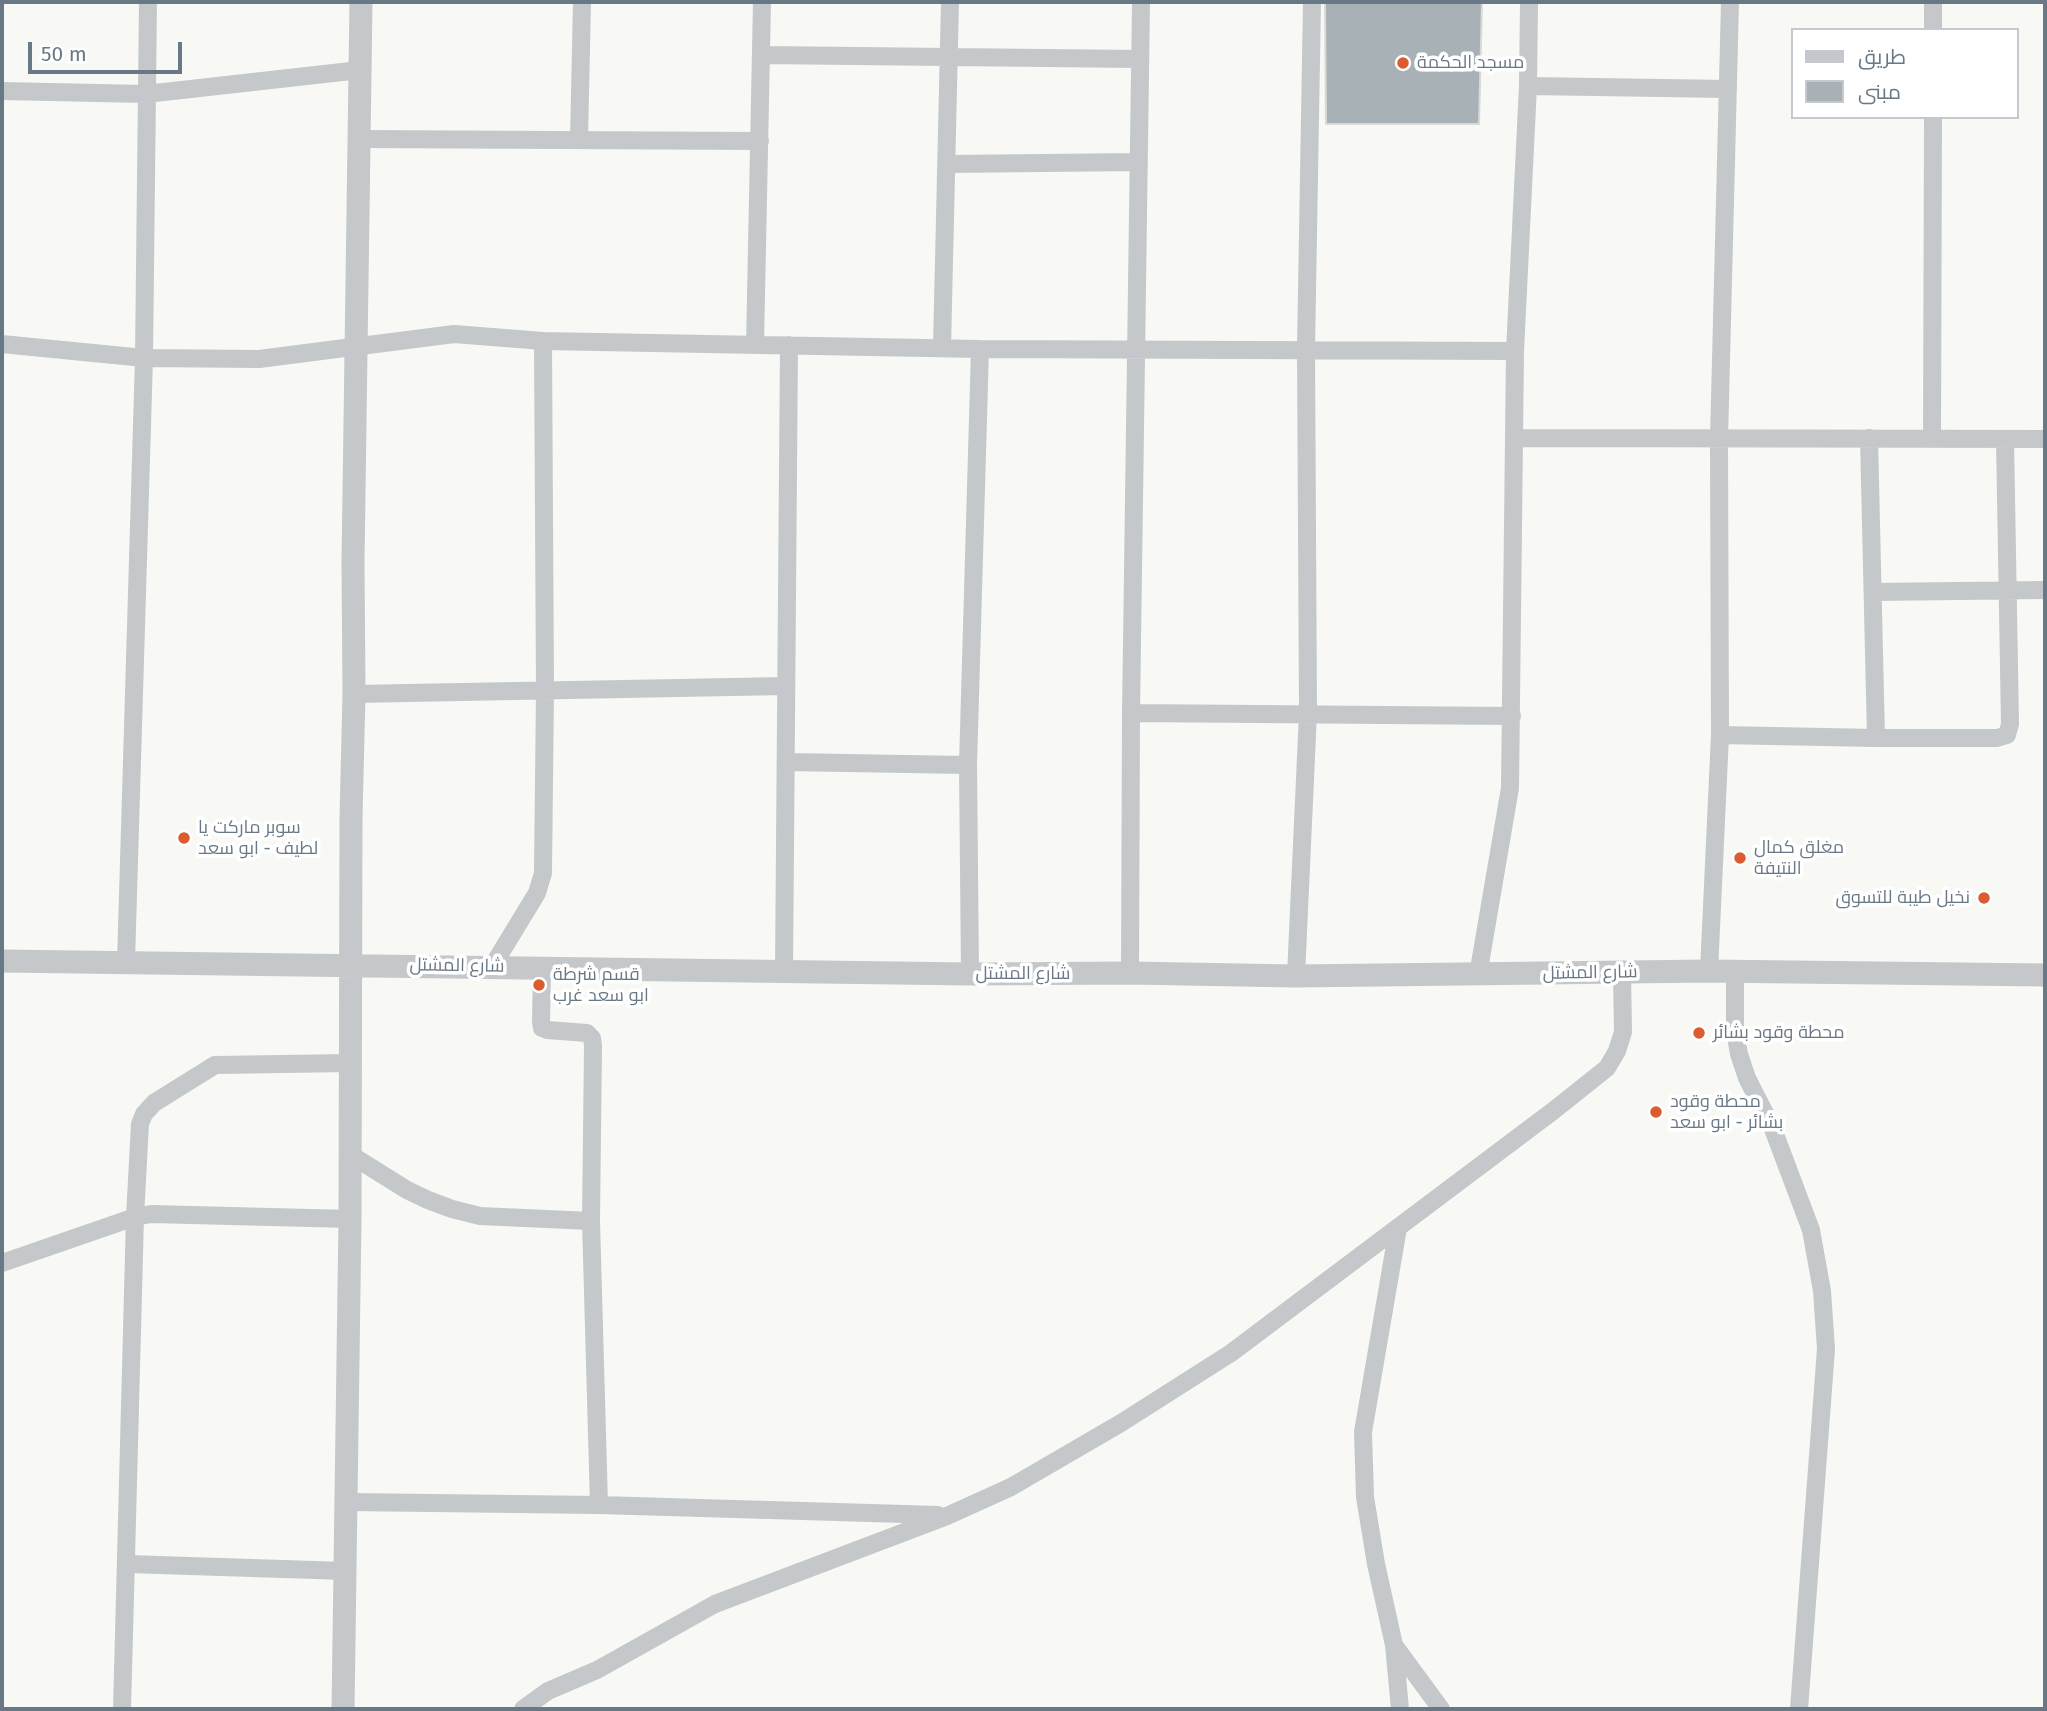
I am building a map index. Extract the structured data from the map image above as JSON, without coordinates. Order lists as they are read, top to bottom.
{
  "streets": {
    "street": ["شارع المشتل"]
  },
  "places": [
    "مسجد الحكمة",
    "سوبر ماركت يا لطيف - ابو سعد",
    "مغلق كمال النتيفة",
    "نخيل طيبة للتسوق",
    "قسم شرطة ابو سعد غرب",
    "محطة وقود بشائر",
    "محطة وقود بشائر - ابو سعد"
  ],
  "legend": ["طريق", "مبنى"],
  "scale_bar": "50 m"
}
